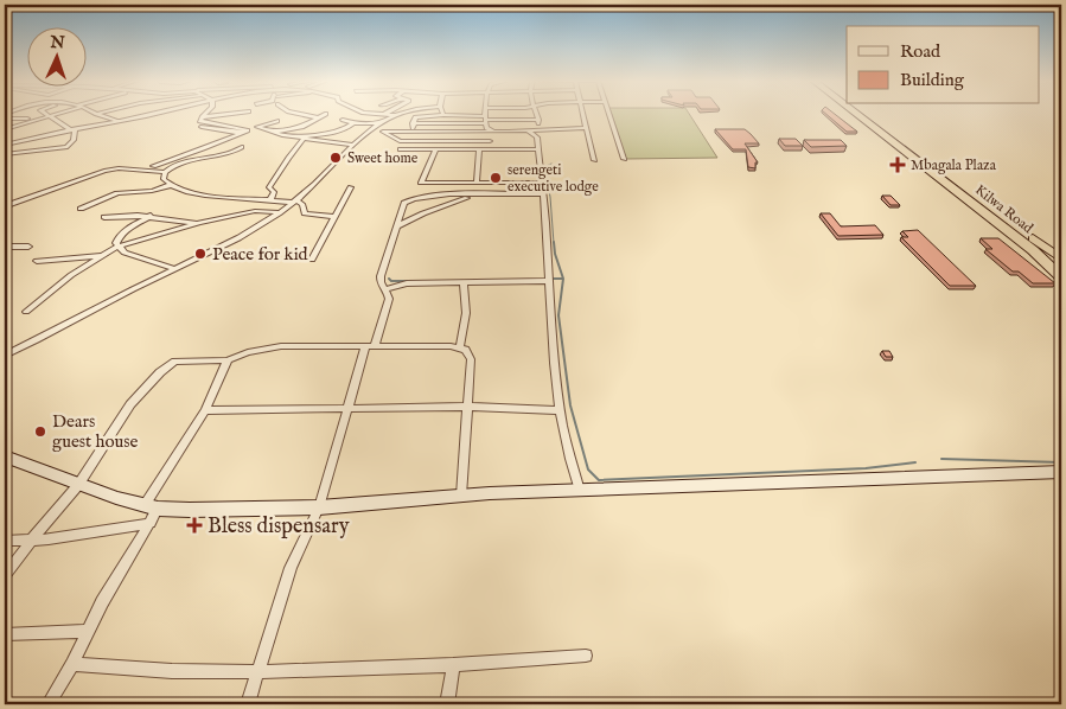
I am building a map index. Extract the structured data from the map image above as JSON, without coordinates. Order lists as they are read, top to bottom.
{
  "streets": {
    "highway": ["Kilwa Road"]
  },
  "places": {
    "other": [
      "Sweet home",
      "serengeti executive lodge",
      "Peace for kid",
      "Dears guest house"
    ],
    "health": ["Mbagala Plaza", "Bless dispensary"]
  },
  "legend": ["Road", "Building"],
  "north": "top"
}
